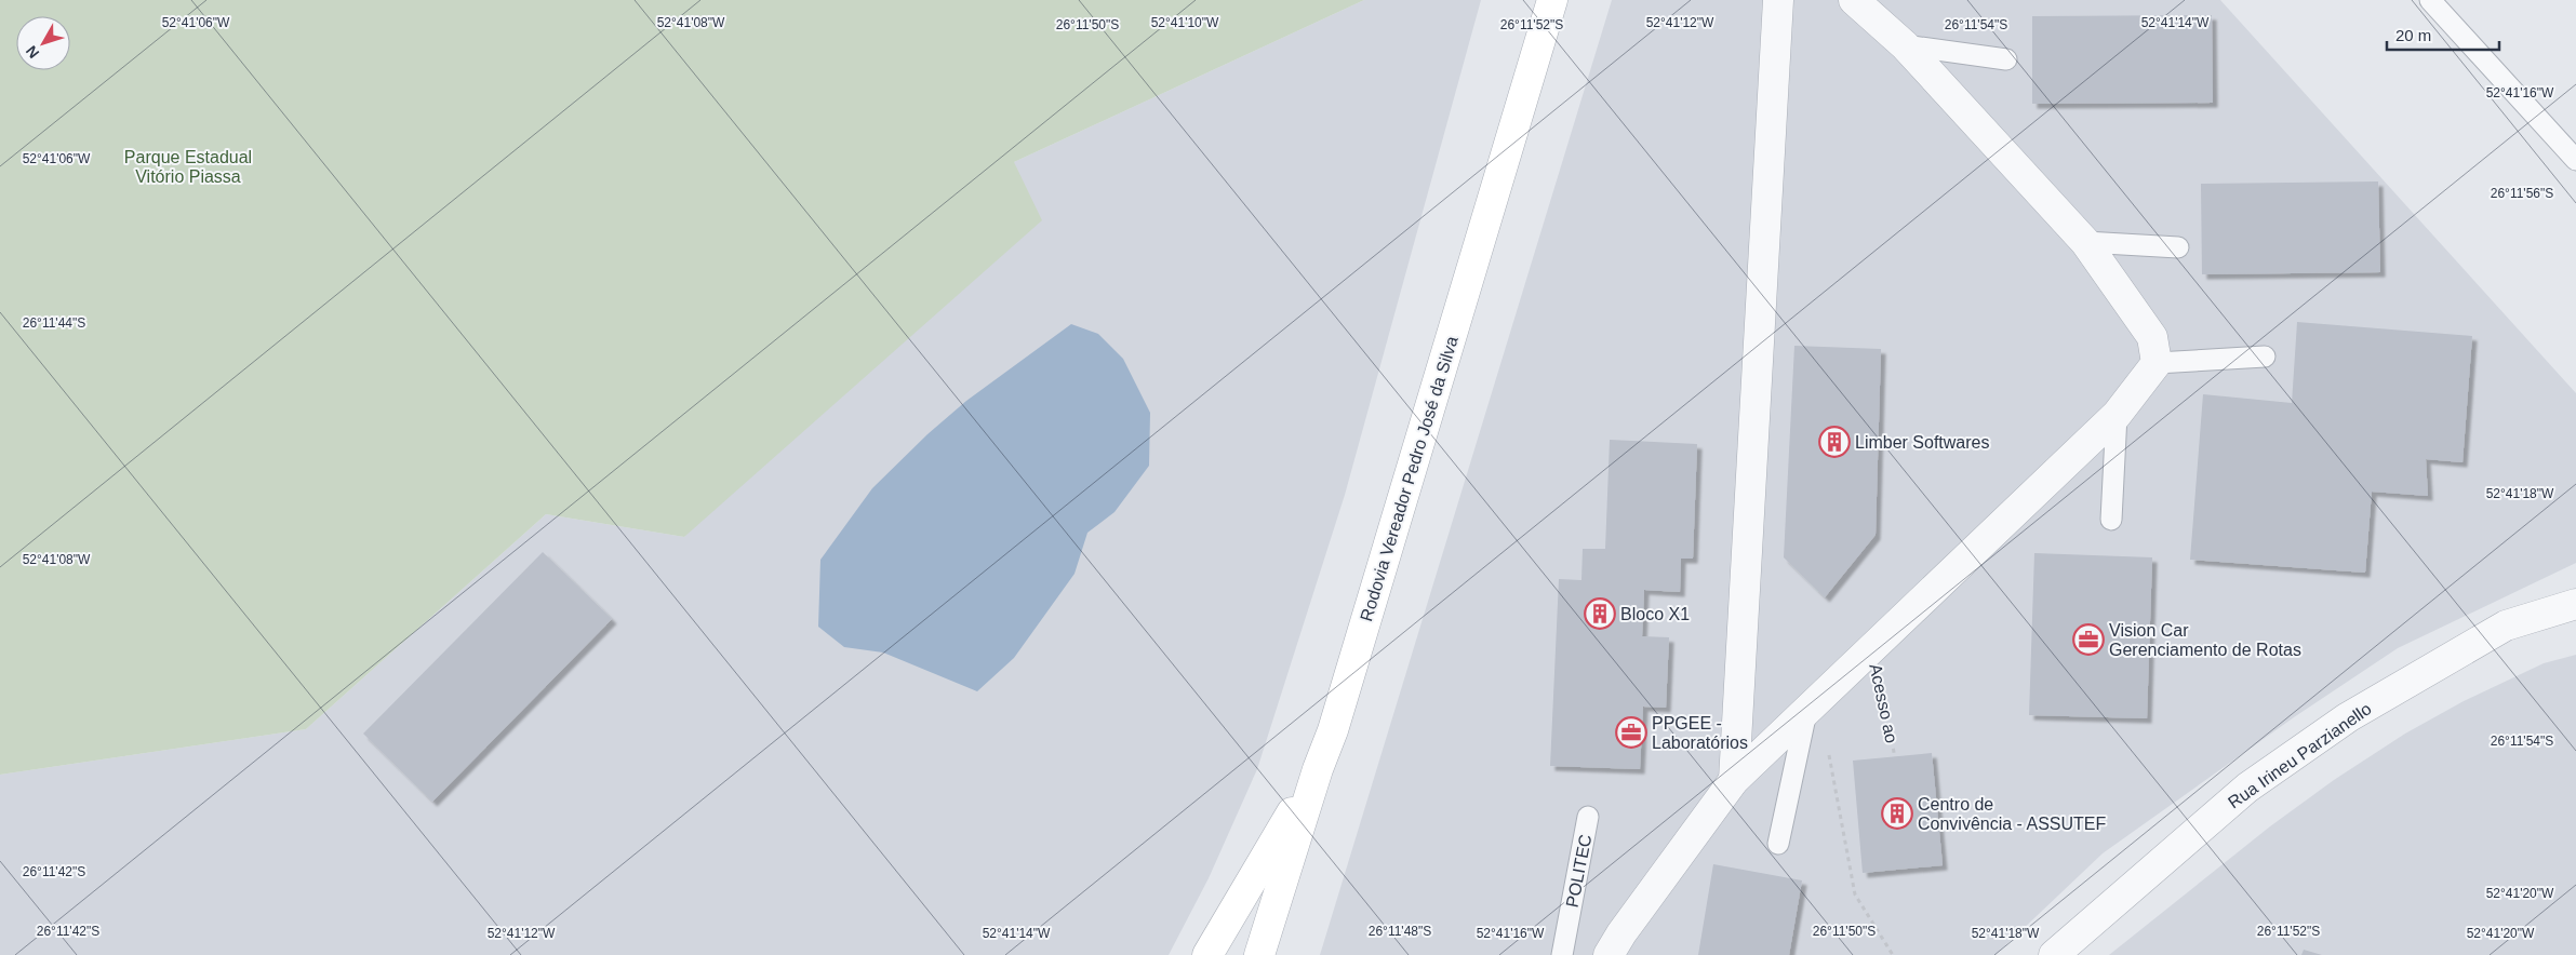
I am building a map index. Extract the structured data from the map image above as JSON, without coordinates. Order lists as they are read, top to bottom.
{
  "streets": {
    "main road": ["Rodovia Vereador Pedro José da Silva"],
    "street": ["Rua Irineu Parzianello"],
    "lane": ["POLITEC"],
    "path": ["Acesso ao"]
  },
  "parks": ["Parque Estadual Vitório Piassa"],
  "places": {
    "building": ["Limber Softwares", "Bloco X1", "Centro de Convivência - ASSUTEF"],
    "office": ["Vision Car Gerenciamento de Rotas", "PPGEE - Laboratórios"]
  },
  "scale_bar": "20 m",
  "north": "bottom left",
  "coordinates": [
    "52°41'06\"W",
    "52°41'08\"W",
    "52°41'10\"W",
    "52°41'12\"W",
    "52°41'14\"W",
    "26°11'50\"S",
    "26°11'52\"S",
    "26°11'54\"S",
    "52°41'16\"W",
    "26°11'56\"S",
    "26°11'44\"S",
    "52°41'18\"W",
    "26°11'42\"S",
    "52°41'20\"W",
    "26°11'48\"S"
  ]
}
